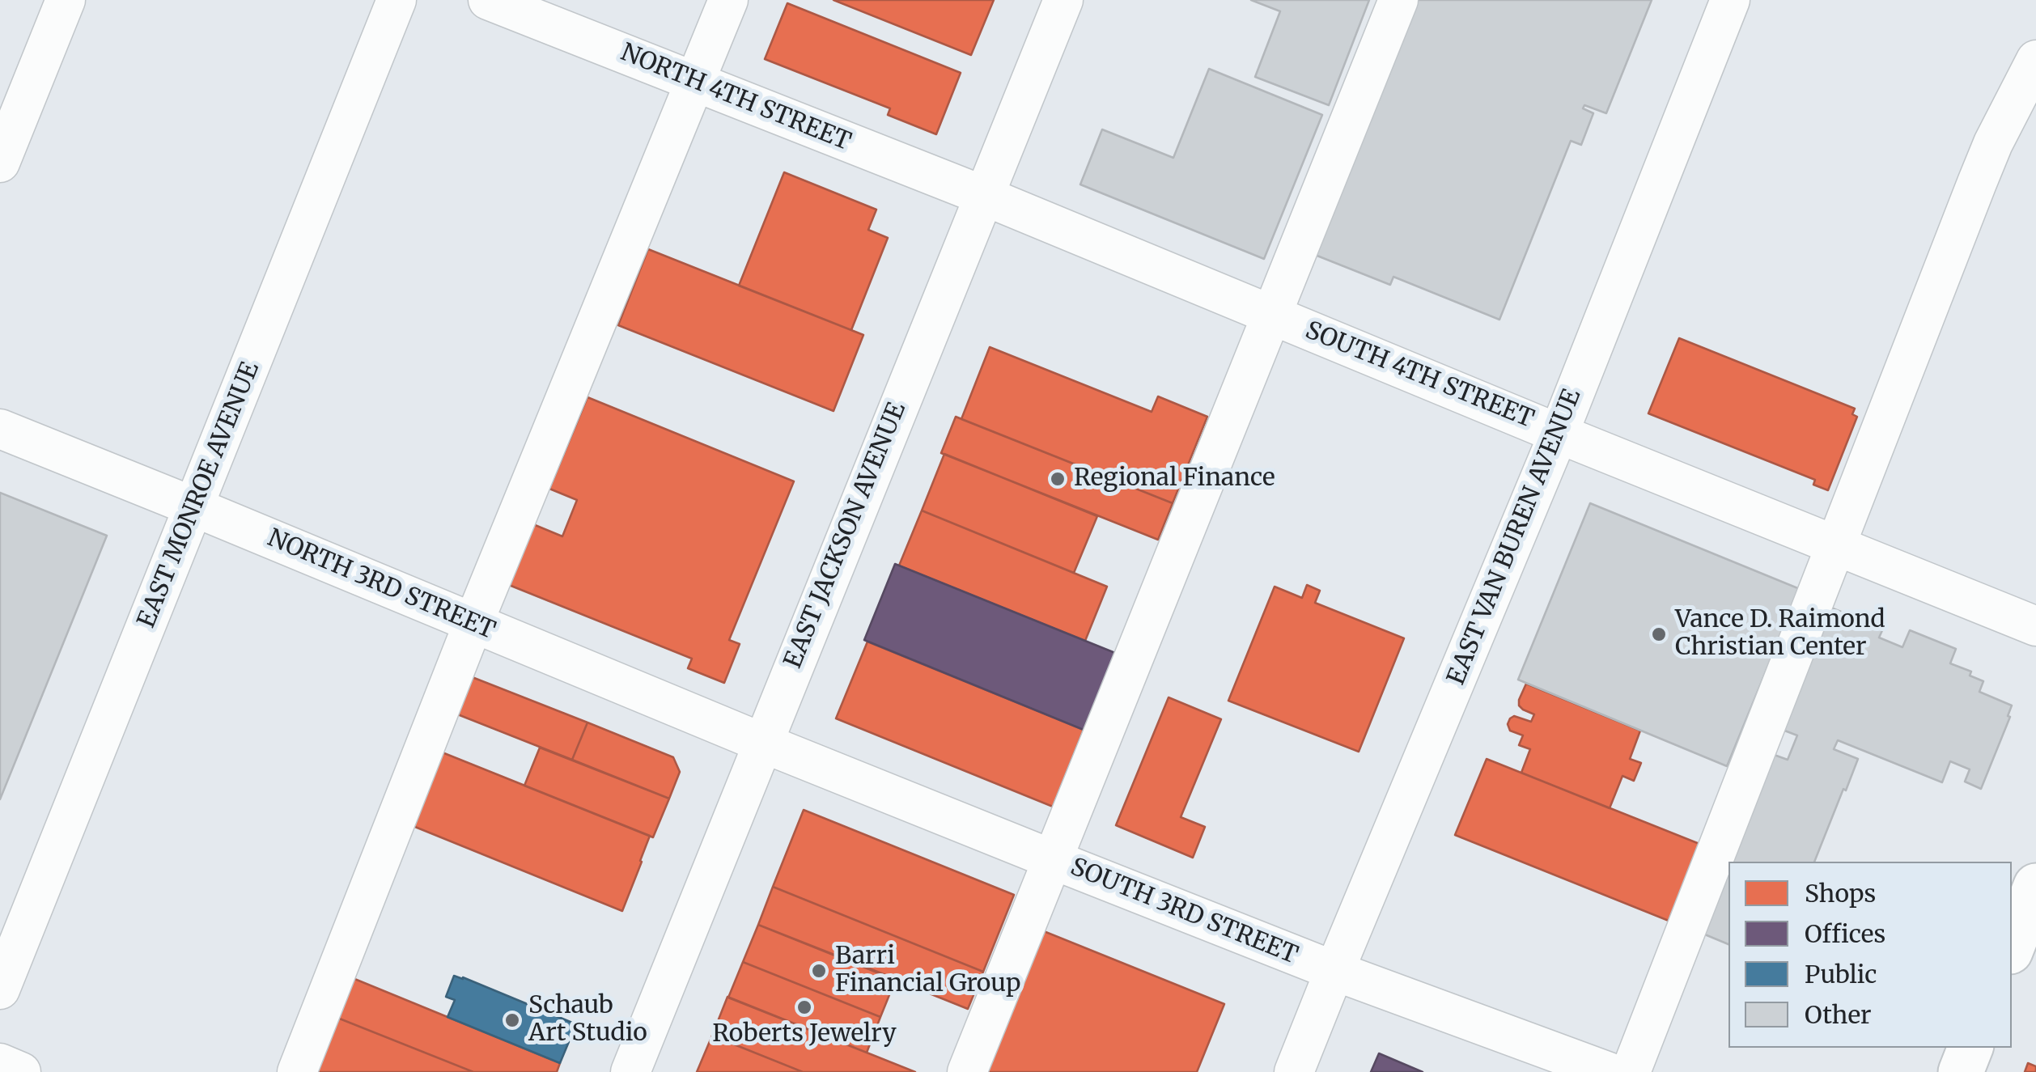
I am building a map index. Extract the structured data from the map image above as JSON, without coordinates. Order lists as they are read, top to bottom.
{
  "streets": {
    "street": [
      "NORTH 4TH STREET",
      "SOUTH 4TH STREET",
      "EAST MONROE AVENUE",
      "EAST JACKSON AVENUE",
      "EAST VAN BUREN AVENUE",
      "NORTH 3RD STREET",
      "SOUTH 3RD STREET"
    ]
  },
  "crossings": [
    ["NORTH 4TH STREET", "SOUTH 4TH STREET"],
    ["NORTH 4TH STREET", "EAST JACKSON AVENUE"],
    ["SOUTH 4TH STREET", "EAST JACKSON AVENUE"],
    ["SOUTH 4TH STREET", "EAST VAN BUREN AVENUE"],
    ["EAST MONROE AVENUE", "NORTH 3RD STREET"],
    ["EAST JACKSON AVENUE", "NORTH 3RD STREET"],
    ["EAST JACKSON AVENUE", "SOUTH 3RD STREET"],
    ["EAST VAN BUREN AVENUE", "SOUTH 3RD STREET"],
    ["NORTH 3RD STREET", "SOUTH 3RD STREET"]
  ],
  "places": [
    "Regional Finance",
    "Vance D. Raimond Christian Center",
    "Barri Financial Group",
    "Roberts Jewelry",
    "Schaub Art Studio"
  ],
  "legend": [
    "Shops",
    "Offices",
    "Public",
    "Other"
  ]
}
